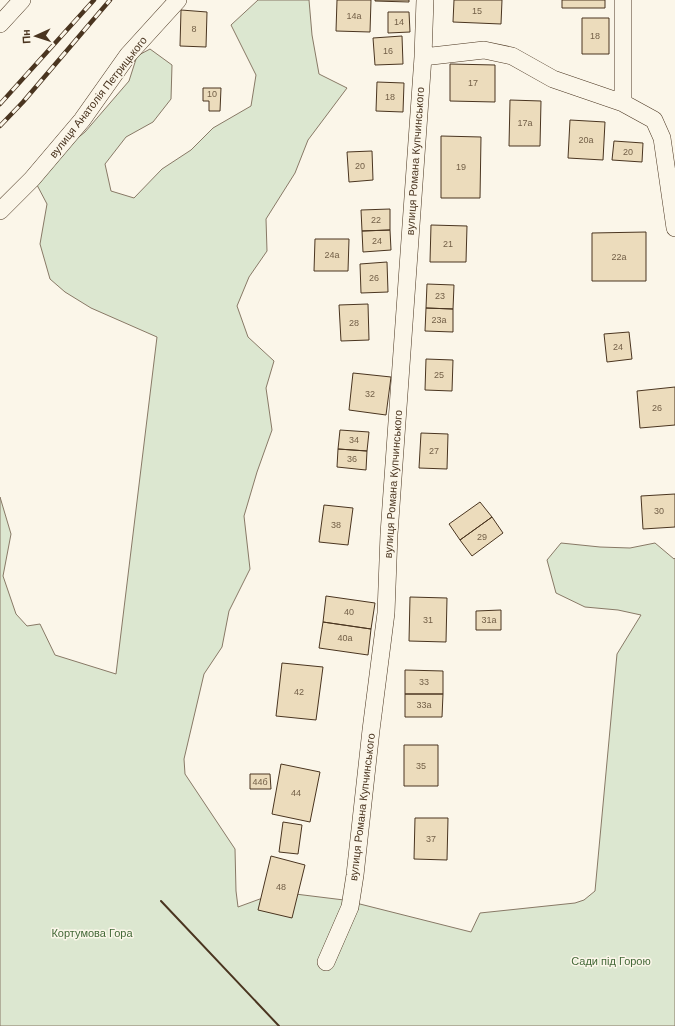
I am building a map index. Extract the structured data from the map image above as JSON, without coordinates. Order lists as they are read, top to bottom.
{
  "streets": {
    "street": ["вулиця Анатолія Петрицького", "вулиця Романа Купчинського"]
  },
  "parks": ["Кортумова Гора", "Сади під Горою"],
  "house_numbers": [
    "15",
    "14а",
    "14",
    "8",
    "18",
    "16",
    "17",
    "10",
    "18",
    "17а",
    "20а",
    "20",
    "20",
    "19",
    "22",
    "24",
    "21",
    "24а",
    "22а",
    "26",
    "23",
    "23а",
    "28",
    "24",
    "25",
    "32",
    "26",
    "34",
    "27",
    "36",
    "30",
    "38",
    "29",
    "40",
    "31",
    "31а",
    "40а",
    "33",
    "42",
    "33а",
    "35",
    "44б",
    "44",
    "37",
    "48"
  ],
  "north": "left"
}
